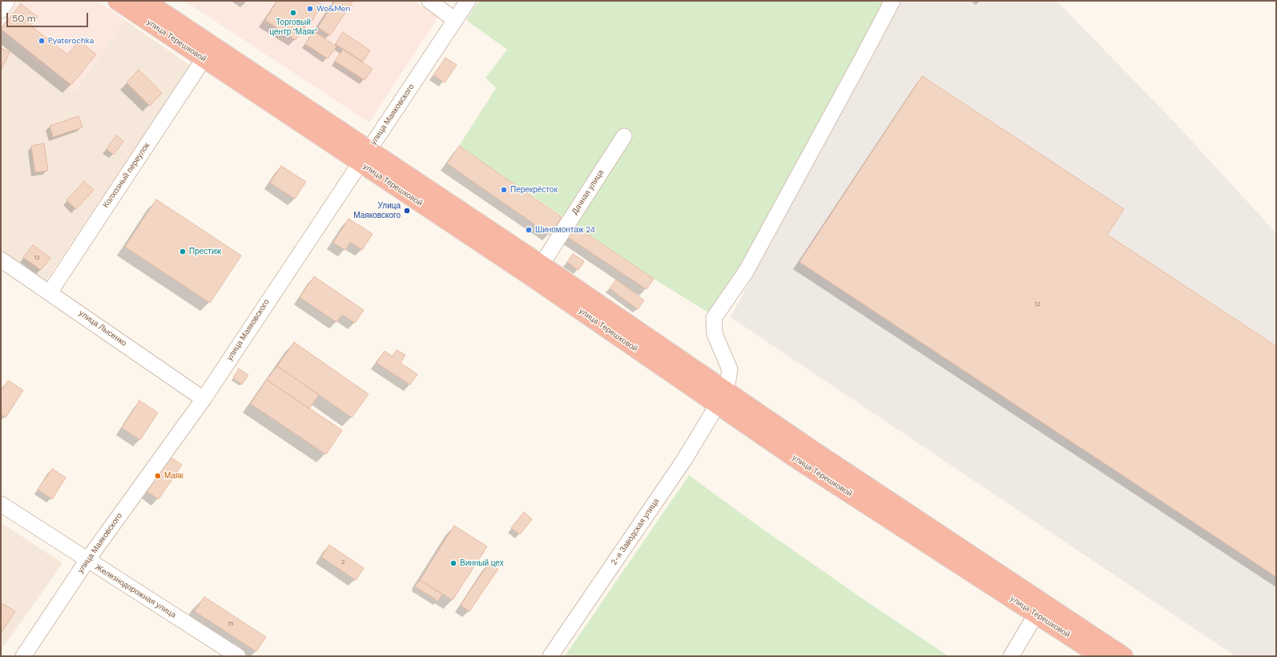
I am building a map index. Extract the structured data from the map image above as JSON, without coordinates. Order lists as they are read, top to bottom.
{
  "streets": {
    "highway": ["улица Терешковой"],
    "street": [
      "улица Маяковского",
      "Колхозный переулок",
      "Дачная улица",
      "улица Лысенко",
      "2-я Заводская улица",
      "Железнодорожная улица"
    ]
  },
  "crossings": [
    ["улица Терешковой", "улица Маяковского"],
    ["улица Терешковой", "Колхозный переулок"],
    ["улица Терешковой", "Дачная улица"],
    ["улица Терешковой", "2-я Заводская улица"],
    ["улица Маяковского", "улица Лысенко"],
    ["улица Маяковского", "Железнодорожная улица"],
    ["Колхозный переулок", "улица Лысенко"]
  ],
  "places": [
    "Wo&Men",
    "Торговый центр \"Маяк\"",
    "Pyaterochka",
    "Перекрёсток",
    "Улица Маяковского",
    "Шиномонтаж 24",
    "Престиж",
    "Маяк",
    "Винный цех"
  ],
  "house_numbers": [
    "12",
    "12",
    "2",
    "15"
  ],
  "scale_bar": "50 m"
}
